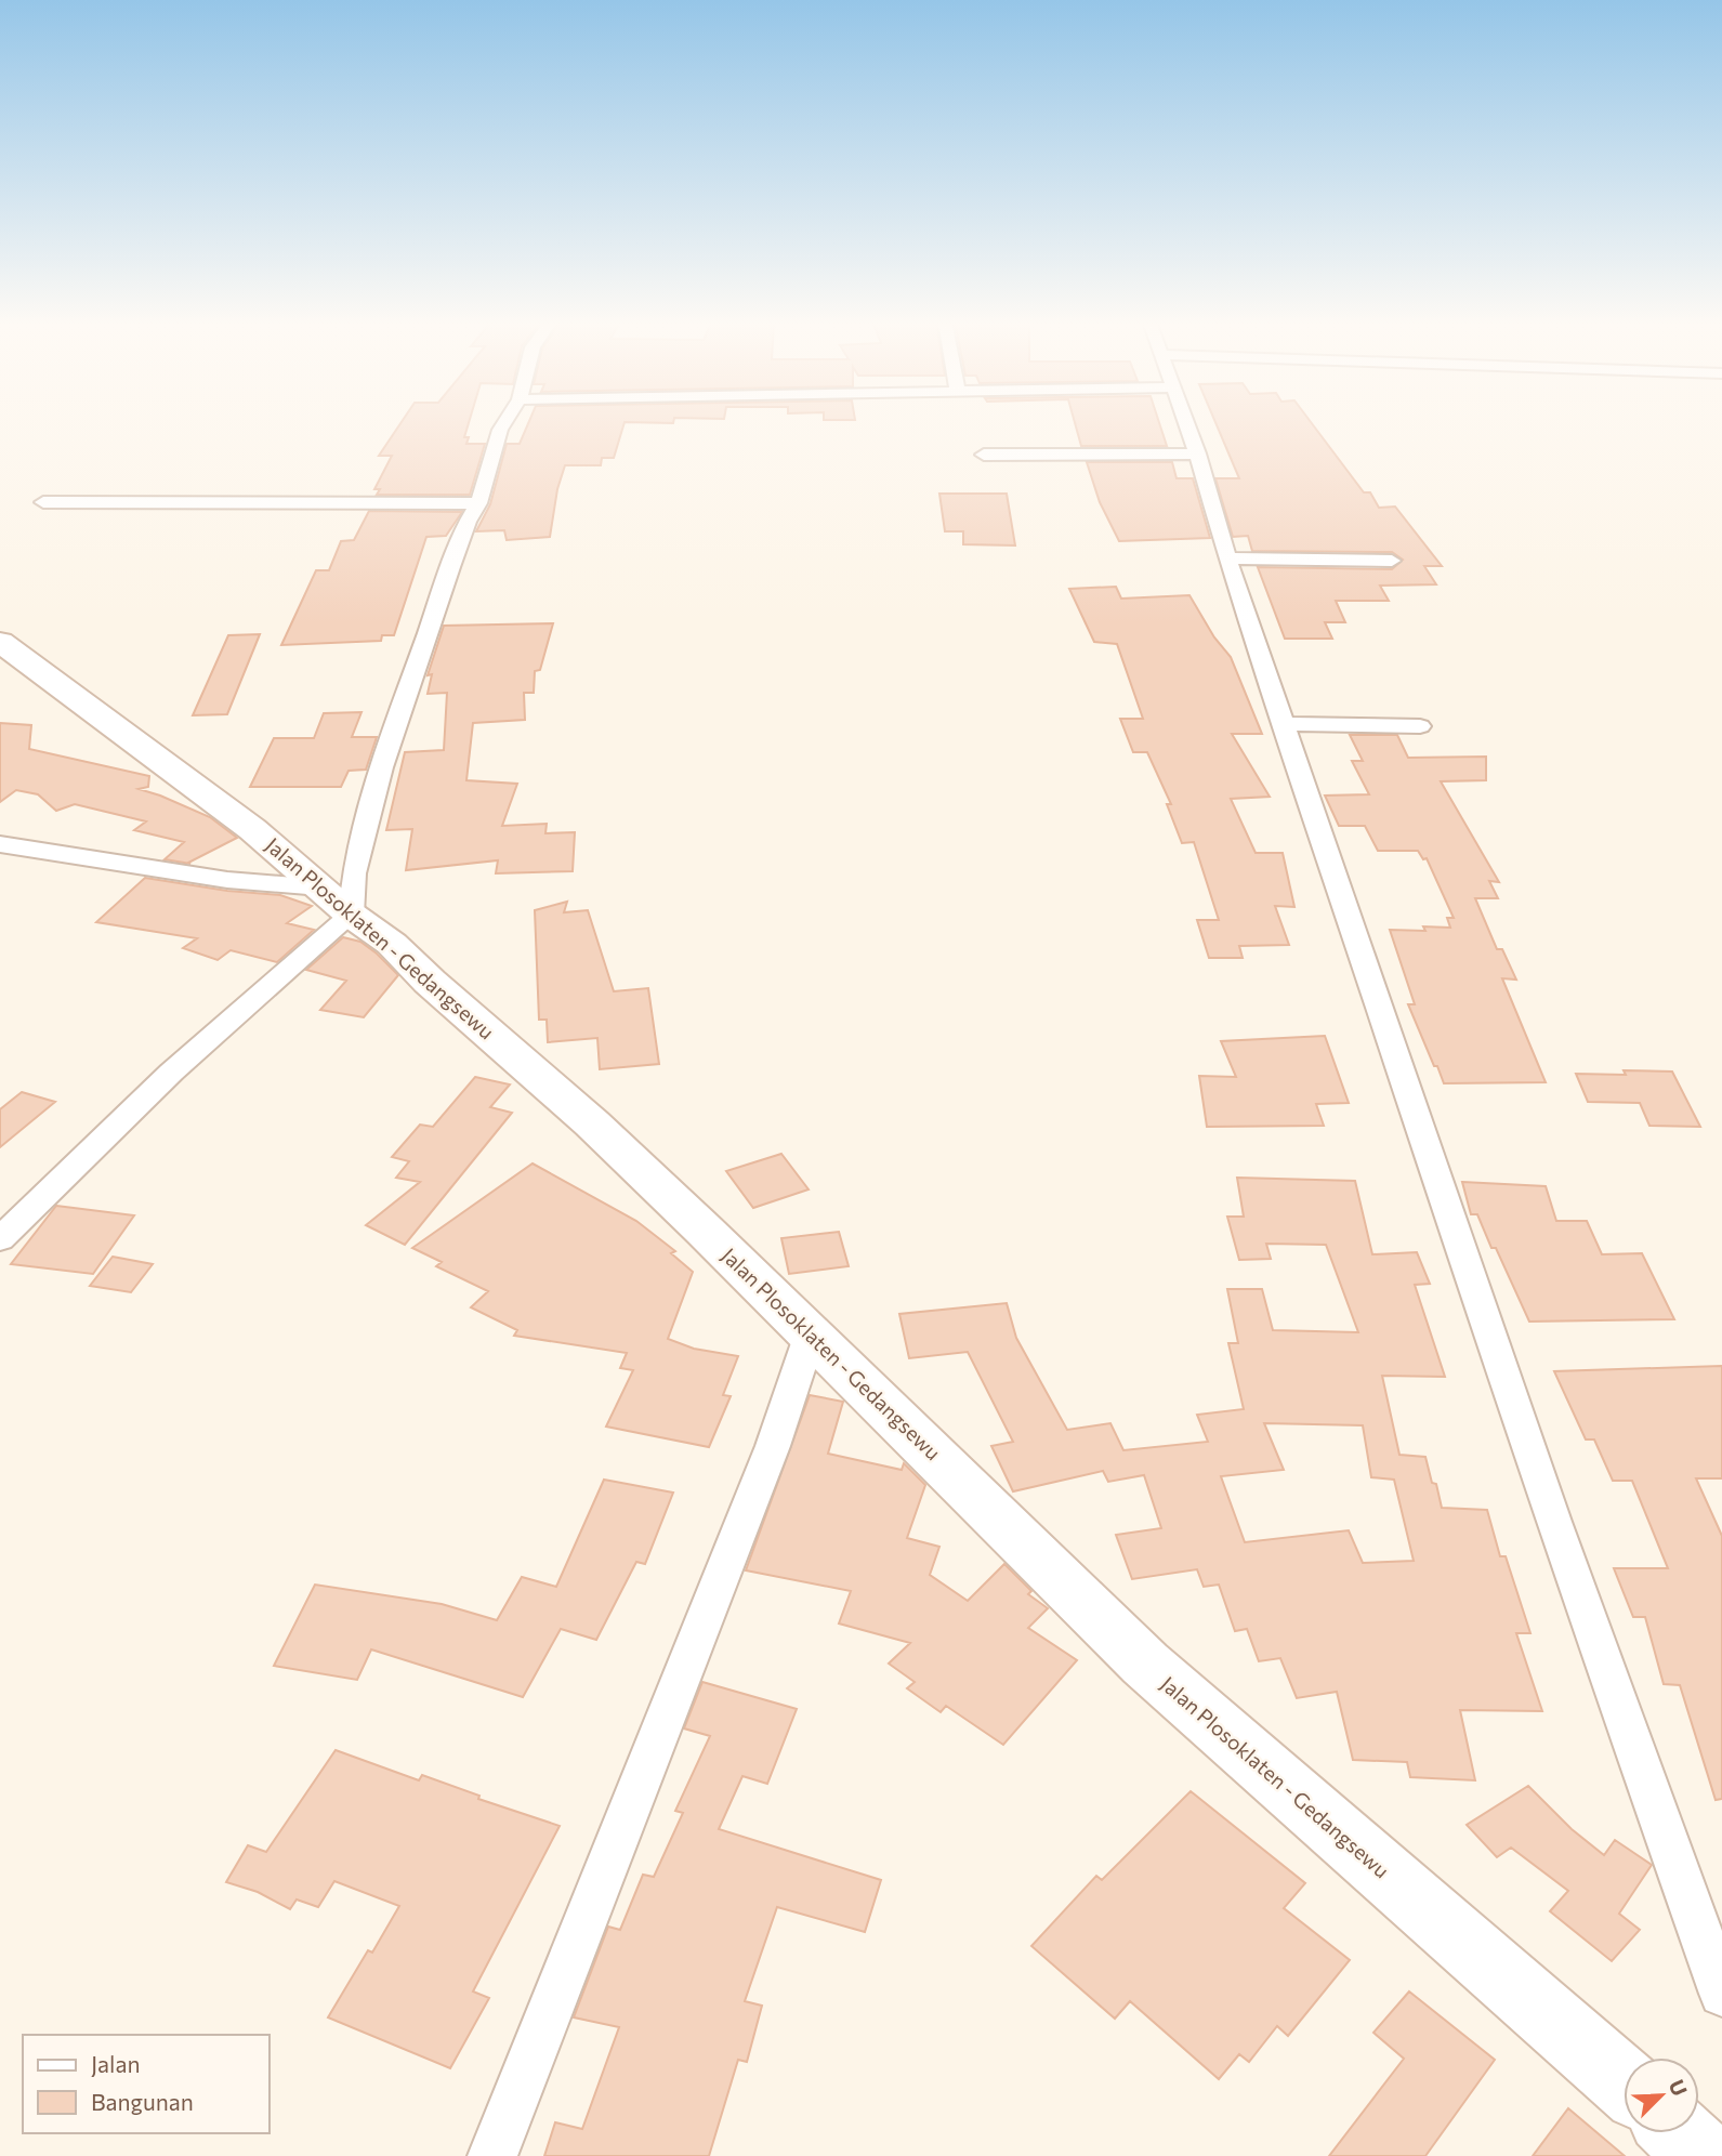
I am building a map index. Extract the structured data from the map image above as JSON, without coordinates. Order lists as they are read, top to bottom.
{
  "streets": {
    "main road": ["Jalan Plosoklaten - Gedangsewu"]
  },
  "legend": ["Jalan", "Bangunan"],
  "north": "top right"
}
